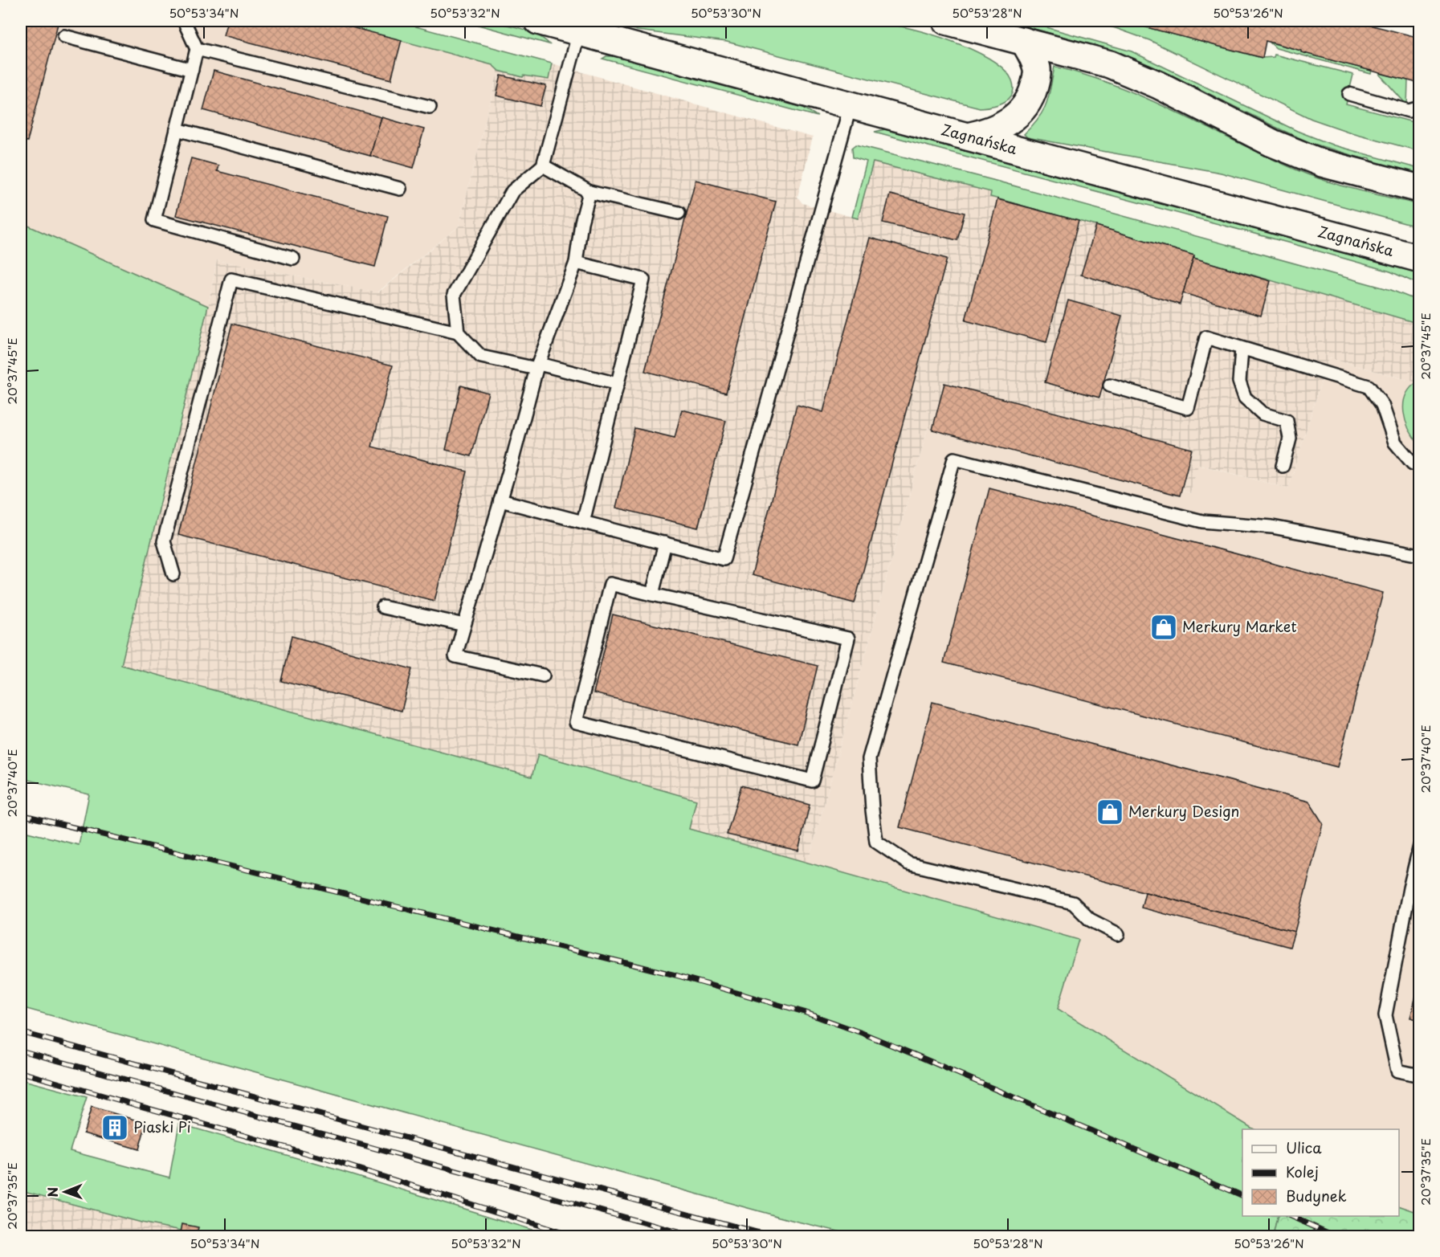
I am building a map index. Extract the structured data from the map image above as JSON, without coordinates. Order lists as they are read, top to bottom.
{
  "streets": {
    "main road": ["Zagnańska"]
  },
  "places": {
    "shop": ["Merkury Market", "Merkury Design"],
    "building": ["Piaski Pi"]
  },
  "legend": ["Ulica", "Kolej", "Budynek"],
  "north": "left",
  "coordinates": [
    "50°53'34\"N",
    "50°53'32\"N",
    "50°53'30\"N",
    "50°53'28\"N",
    "50°53'26\"N",
    "20°37'45\"E",
    "20°37'40\"E",
    "20°37'35\"E"
  ]
}
